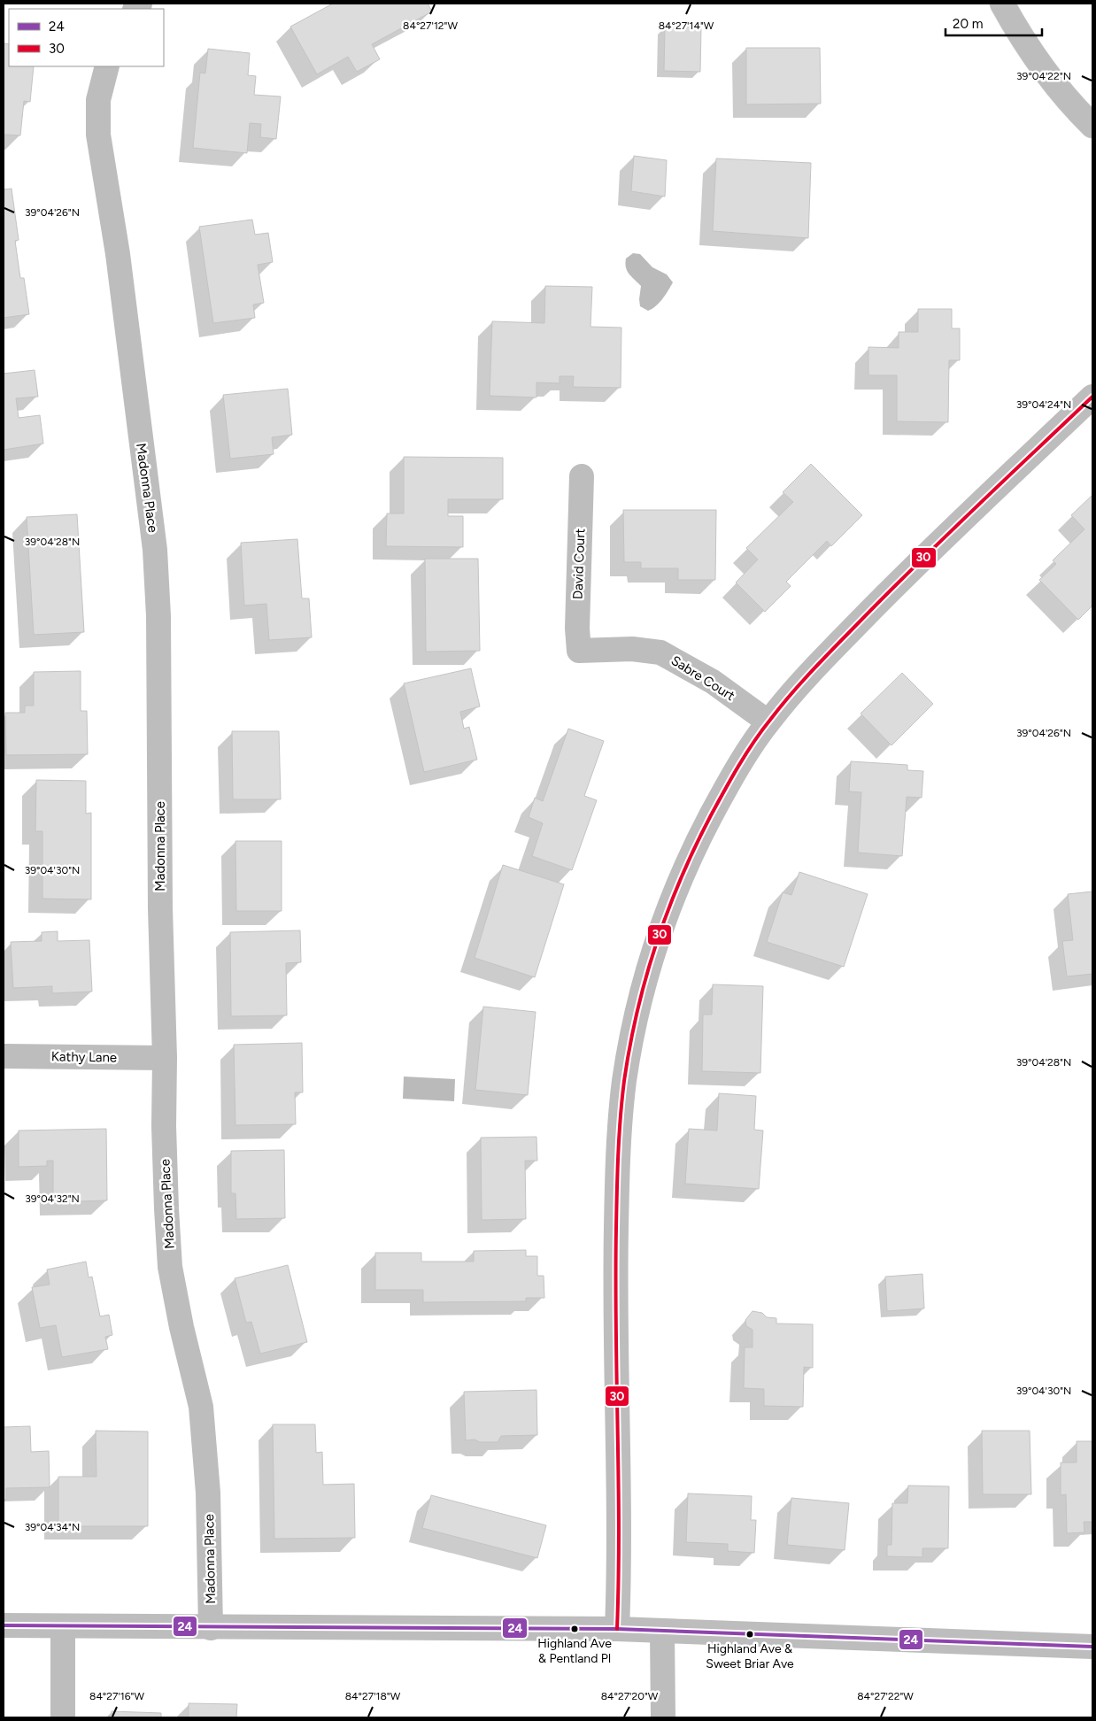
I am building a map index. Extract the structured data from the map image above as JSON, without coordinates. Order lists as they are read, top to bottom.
{
  "streets": {
    "street": [
      "Madonna Place",
      "David Court",
      "Sabre Court",
      "Kathy Lane"
    ]
  },
  "crossings": [
    ["Madonna Place", "Kathy Lane"],
    ["David Court", "Sabre Court"]
  ],
  "places": ["Highland Ave & Pentland Pl", "Highland Ave & Sweet Briar Ave"],
  "lines": ["transit line 30", "transit line 24"],
  "legend": ["24", "30"],
  "scale_bar": "20 m",
  "coordinates": [
    "84°27'12\"W",
    "84°27'14\"W",
    "39°04'22\"N",
    "39°04'26\"N",
    "39°04'24\"N",
    "39°04'28\"N",
    "39°04'30\"N",
    "39°04'32\"N",
    "39°04'34\"N",
    "84°27'16\"W",
    "84°27'18\"W",
    "84°27'20\"W",
    "84°27'22\"W"
  ]
}
